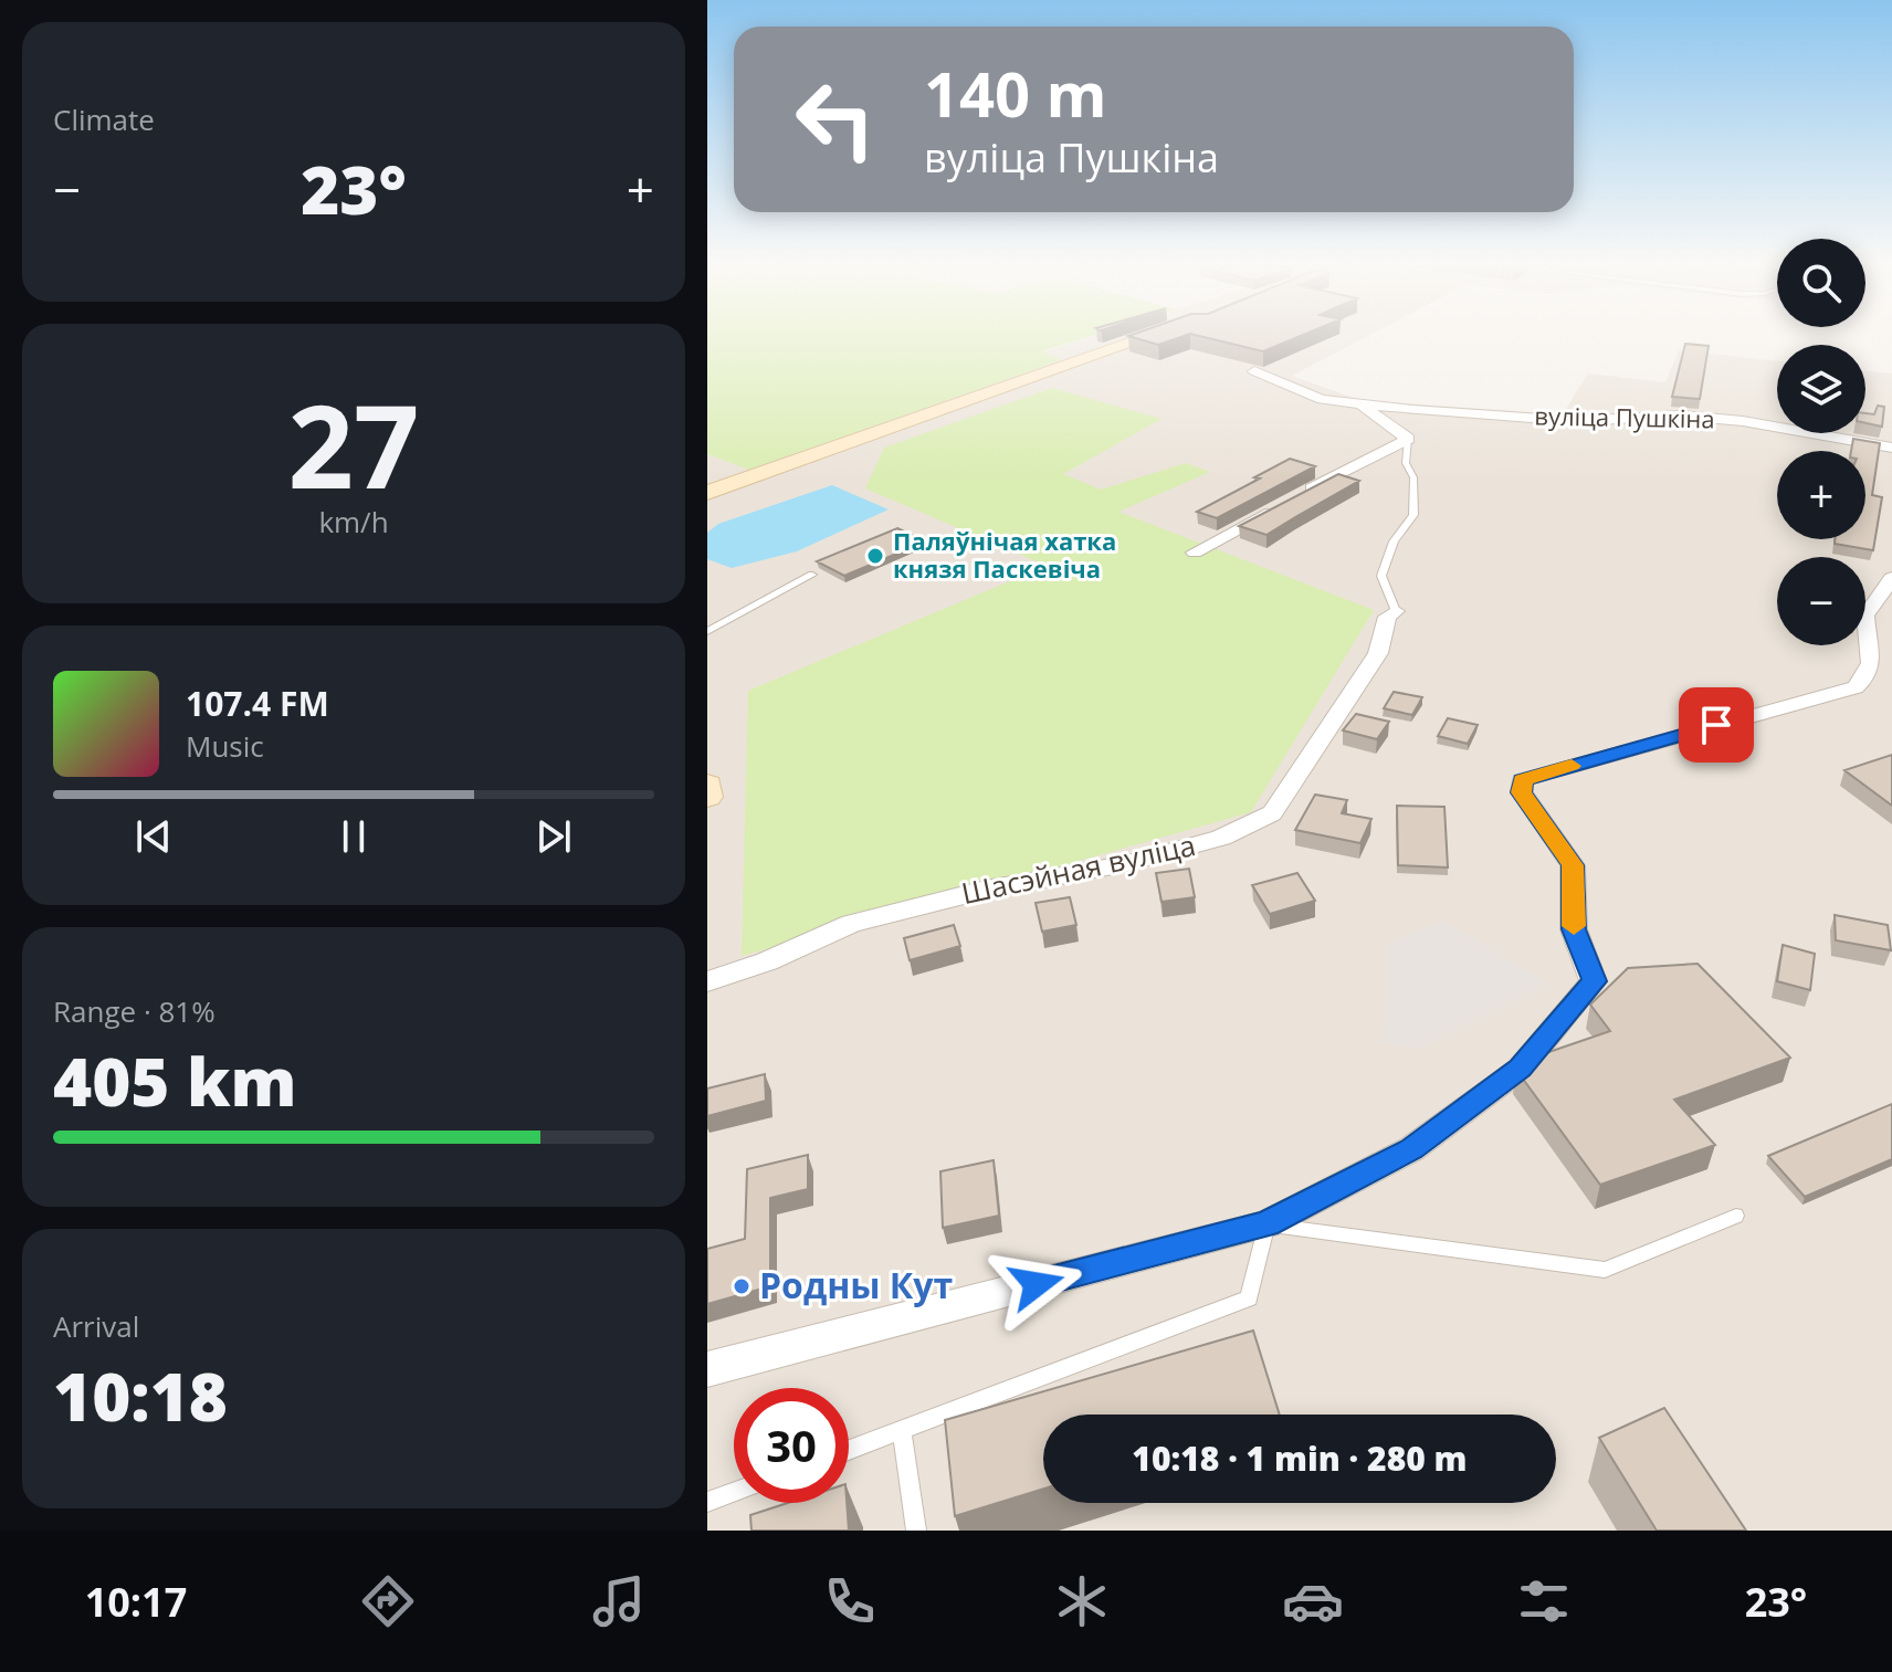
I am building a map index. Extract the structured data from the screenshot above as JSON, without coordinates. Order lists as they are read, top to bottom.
{
  "streets": {
    "street": ["вуліца Пушкіна", "Шасэйная вуліца"]
  },
  "places": ["Паляўнічая хатка князя Паскевіча", "Родны Кут"],
  "page": {
    "tile": [
      "Climate",
      ["27", "km/h"],
      ["Range · 81%", "405 km"],
      ["Arrival", "10:18"]
    ],
    "turn": ["140 m", "вуліца Пушкіна"],
    "heat": ["−", "23°", "+"],
    "map_buttons": ["+", "−"],
    "song": ["107.4 FM", "Music"],
    "limit": "30",
    "trip": "10:18 · 1 min · 280 m",
    "tabs": ["10:17", "23°"]
  }
}
